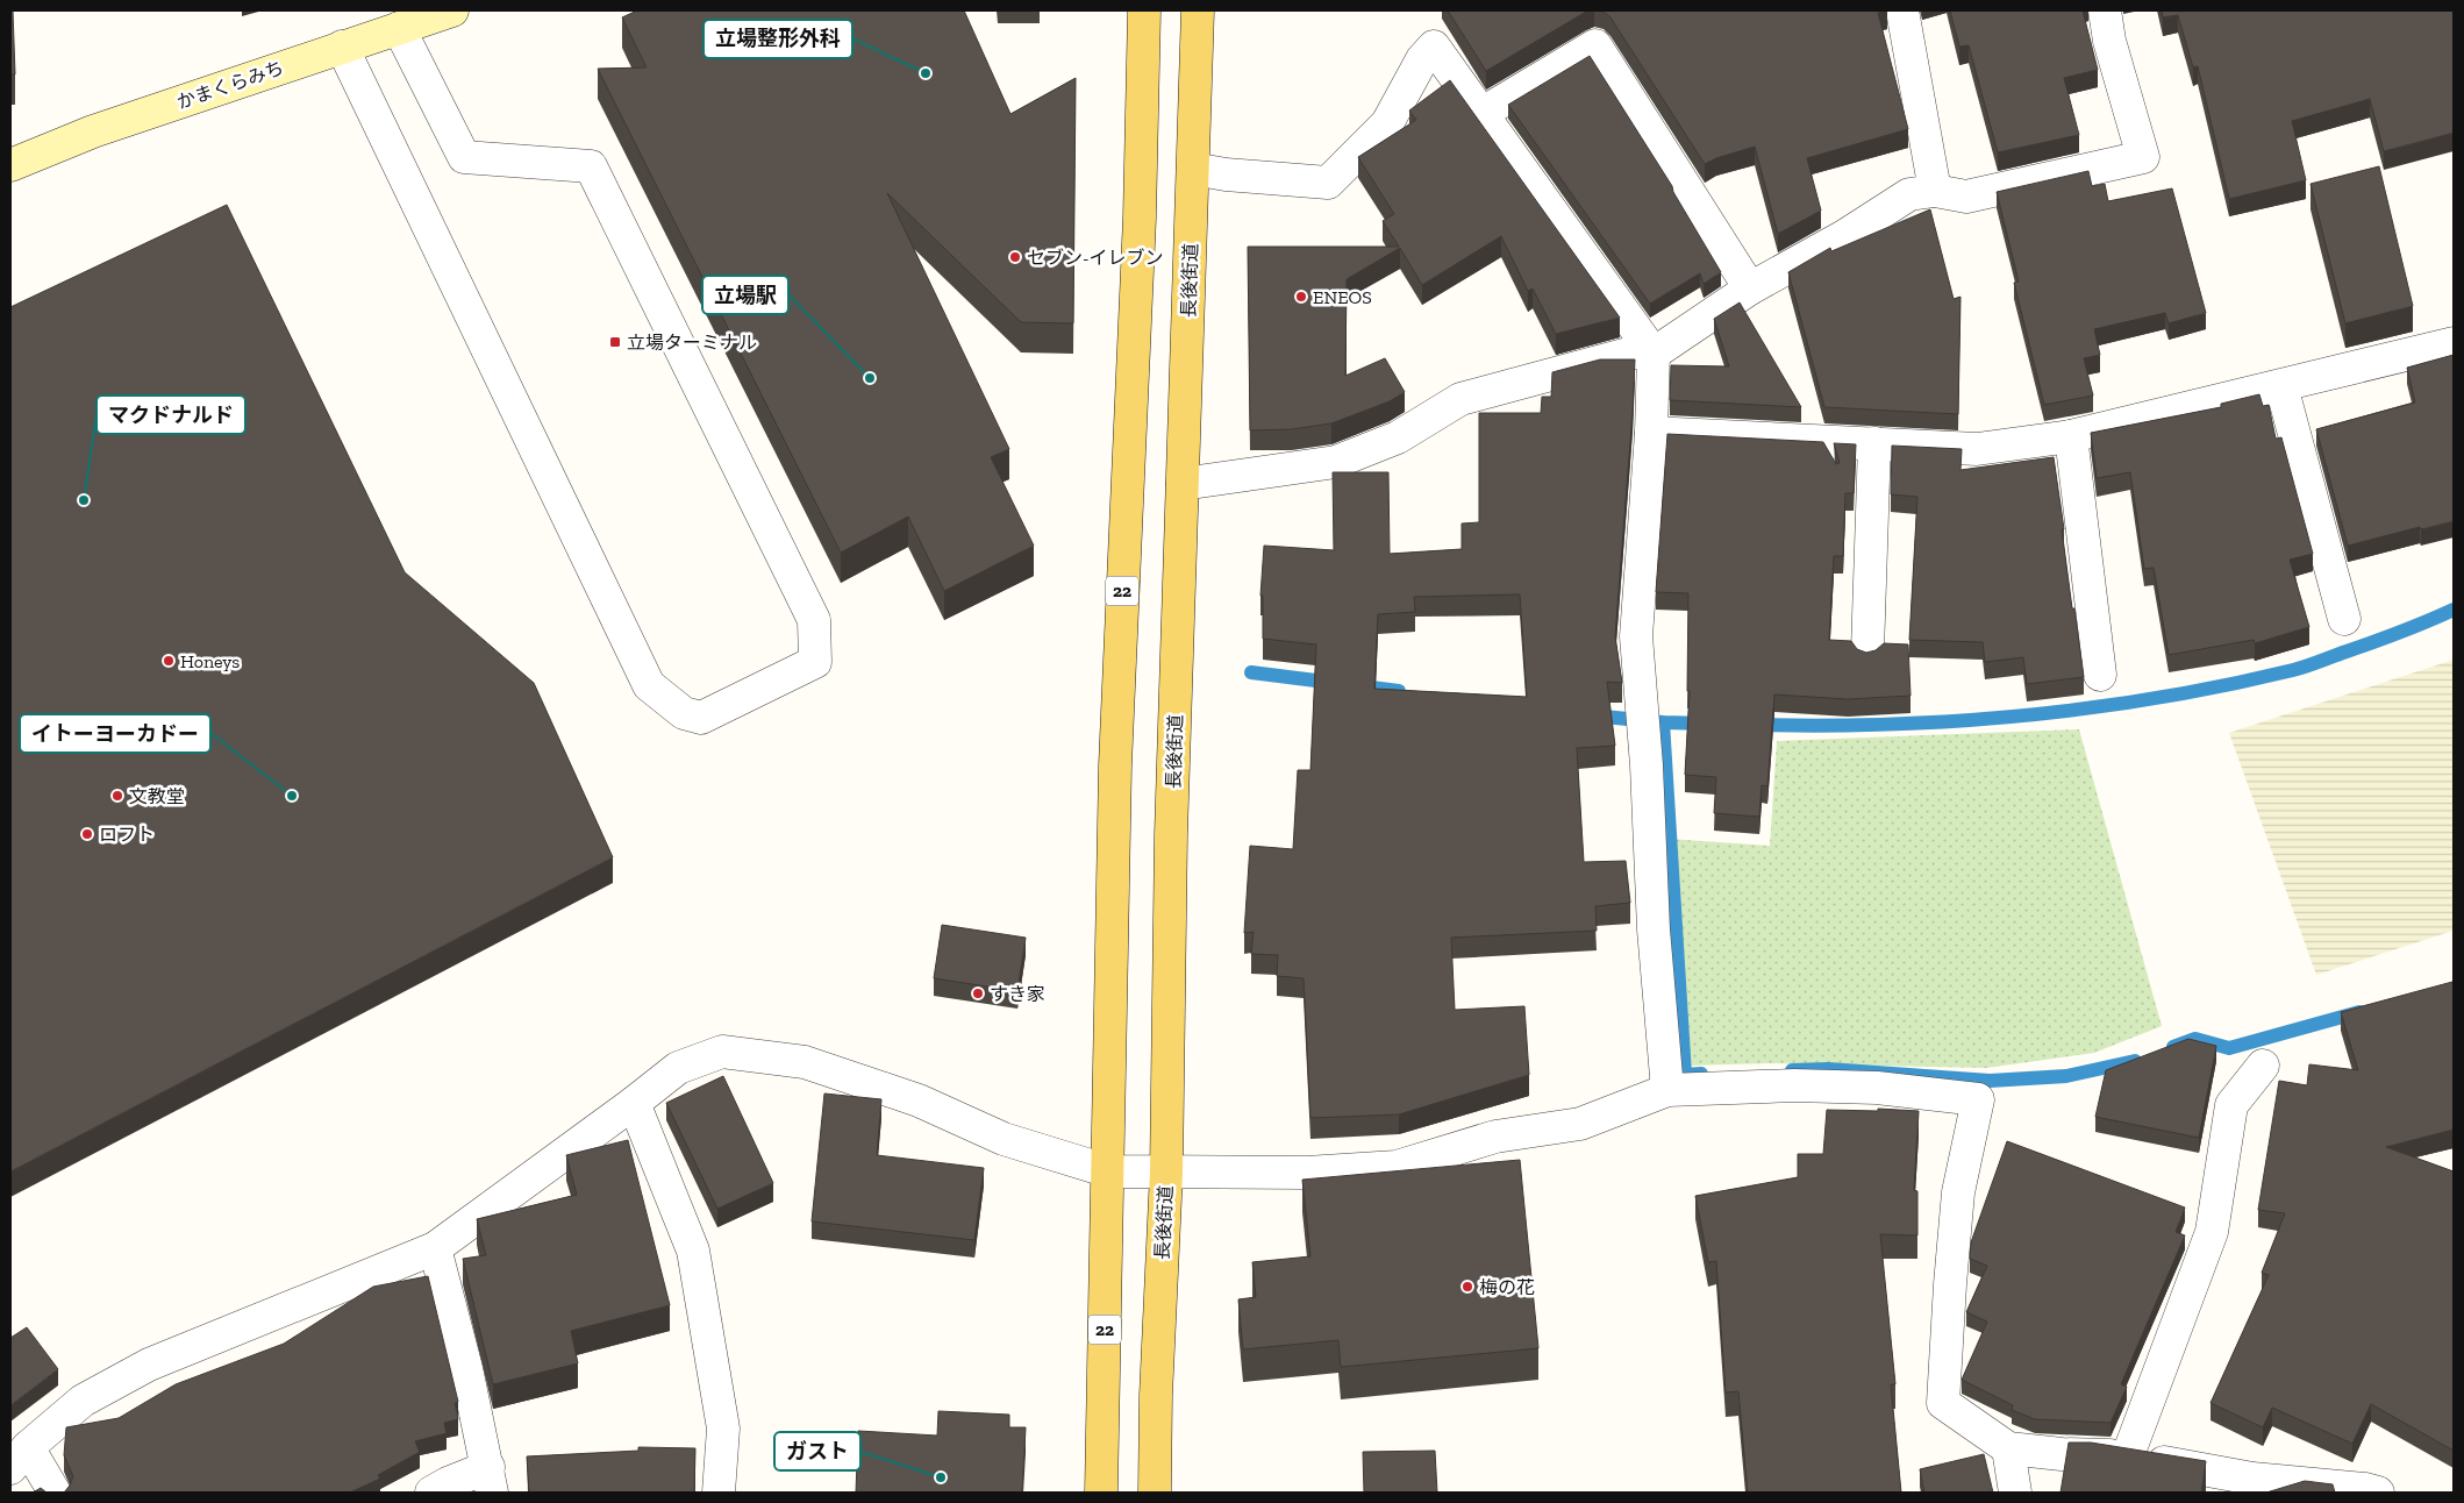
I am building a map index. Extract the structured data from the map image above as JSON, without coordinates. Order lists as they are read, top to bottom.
{
  "streets": {
    "main road": ["かまくらみち", "長後街道", "22"]
  },
  "places": {
    "other": [
      "立場整形外科",
      "セブン-イレブン",
      "ENEOS",
      "立場駅",
      "マクドナルド",
      "Honeys",
      "文教堂",
      "イトーヨーカドー",
      "ロフト",
      "すき家",
      "梅の花",
      "ガスト"
    ],
    "transit": ["立場ターミナル"]
  }
}
